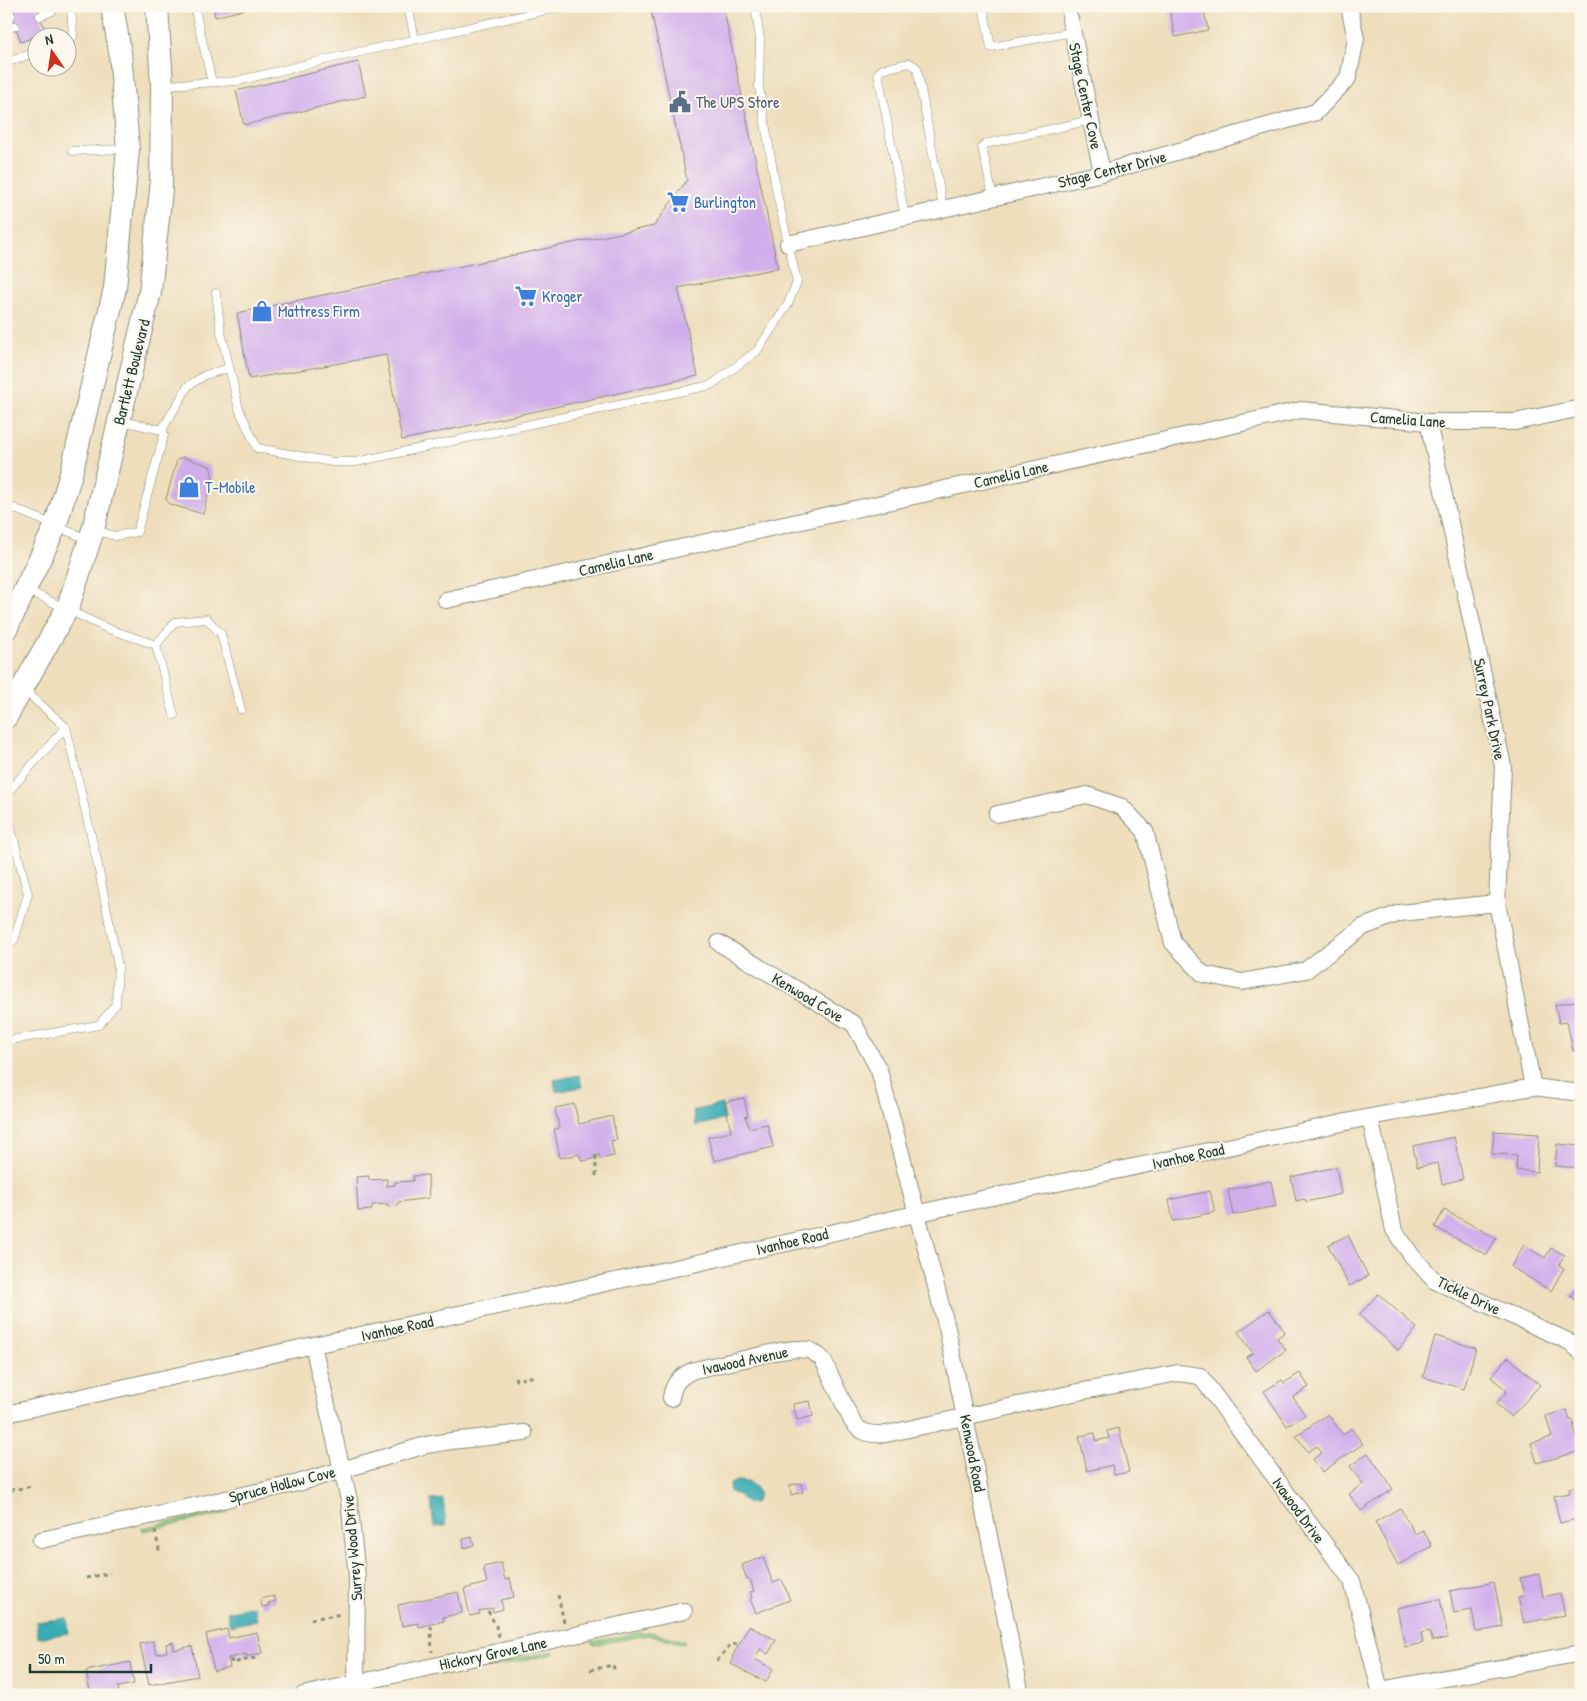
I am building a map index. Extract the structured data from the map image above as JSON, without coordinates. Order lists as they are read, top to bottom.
{
  "streets": {
    "main road": ["Bartlett Boulevard"],
    "street": [
      "Stage Center Cove",
      "Stage Center Drive",
      "Camelia Lane",
      "Surrey Park Drive",
      "Kenwood Cove",
      "Ivanhoe Road",
      "Tickle Drive",
      "Ivawood Avenue",
      "Kenwood Road",
      "Spruce Hollow Cove",
      "Ivawood Drive",
      "Surrey Wood Drive",
      "Hickory Grove Lane"
    ]
  },
  "crossings": [
    ["Stage Center Cove", "Stage Center Drive"],
    ["Camelia Lane", "Surrey Park Drive"],
    ["Surrey Park Drive", "Ivanhoe Road"],
    ["Kenwood Cove", "Ivanhoe Road"],
    ["Kenwood Cove", "Kenwood Road"],
    ["Ivanhoe Road", "Tickle Drive"],
    ["Ivanhoe Road", "Kenwood Road"],
    ["Ivanhoe Road", "Surrey Wood Drive"],
    ["Ivawood Avenue", "Kenwood Road"],
    ["Ivawood Avenue", "Ivawood Drive"],
    ["Kenwood Road", "Ivawood Drive"],
    ["Spruce Hollow Cove", "Surrey Wood Drive"],
    ["Surrey Wood Drive", "Hickory Grove Lane"]
  ],
  "places": {
    "public building": ["The UPS Store"],
    "supermarket": ["Burlington", "Kroger"],
    "shop": ["Mattress Firm", "T-Mobile"]
  },
  "scale_bar": "50 m",
  "north": "top"
}
